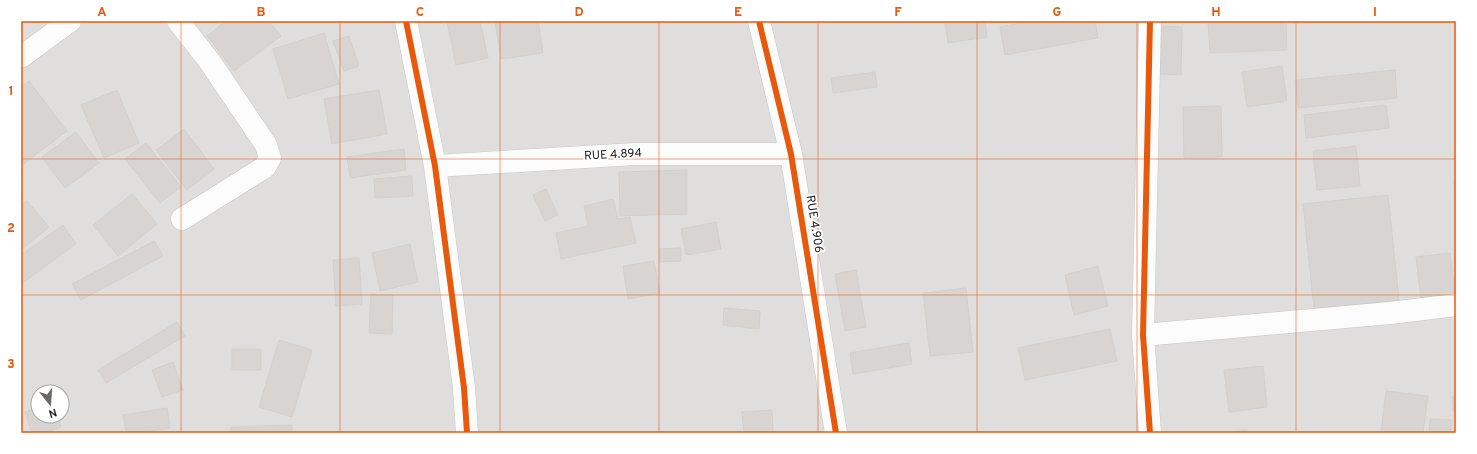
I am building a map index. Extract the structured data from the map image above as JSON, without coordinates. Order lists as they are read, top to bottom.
{
  "streets": {
    "street": ["RUE 4.894", "RUE 4.906"]
  },
  "crossings": [
    ["RUE 4.894", "RUE 4.906"]
  ],
  "north": "bottom",
  "grid": {
    "columns": [
      "A",
      "B",
      "C",
      "D",
      "E",
      "F",
      "G",
      "H",
      "I"
    ],
    "rows": ["1", "2", "3"]
  }
}
